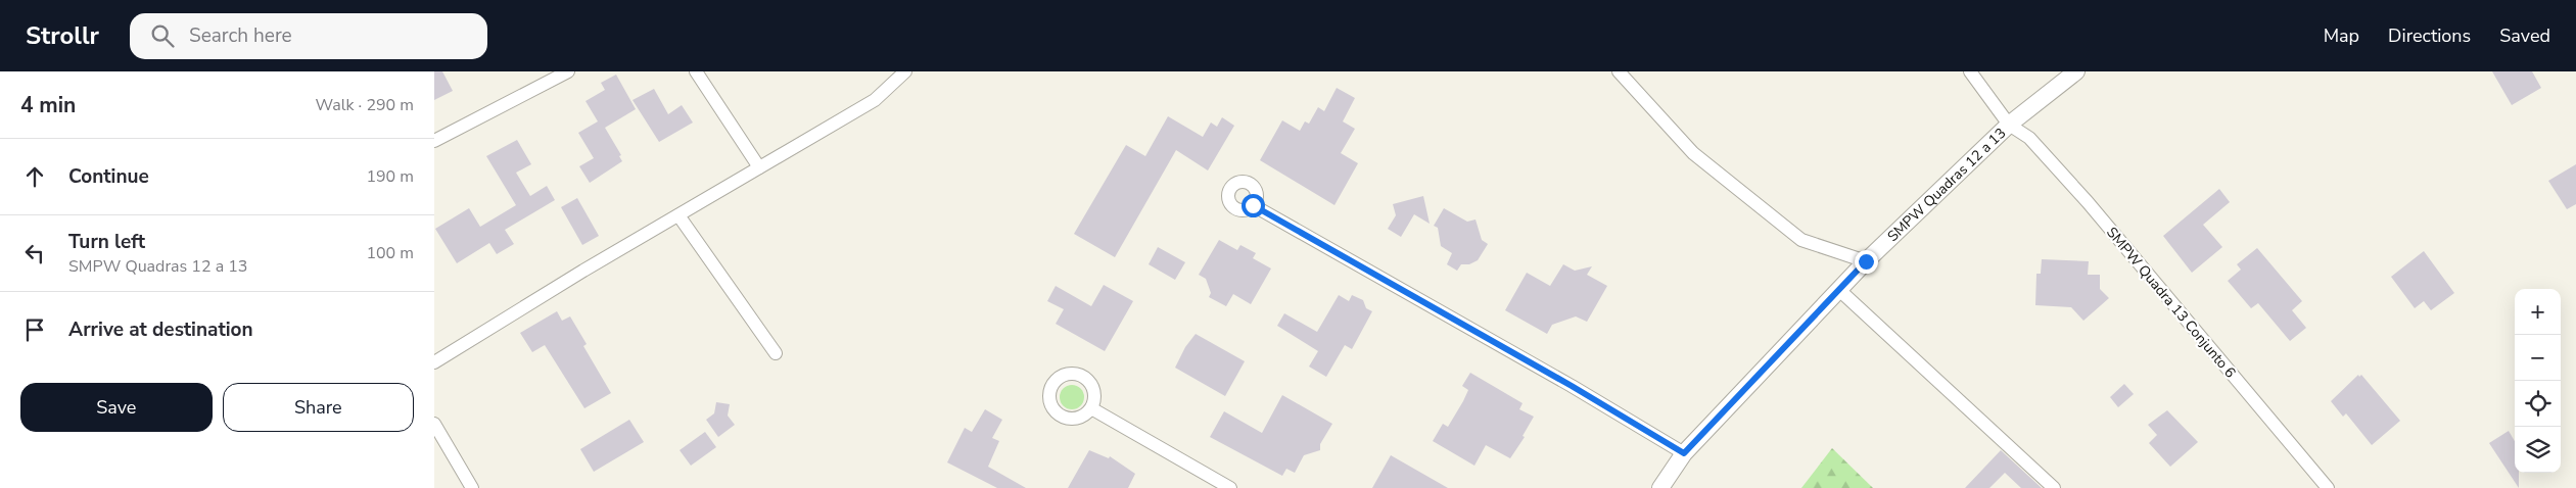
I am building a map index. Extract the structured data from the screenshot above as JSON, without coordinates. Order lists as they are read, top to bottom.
{
  "streets": {
    "street": ["SMPW Quadras 12 a 13", "SMPW Quadra 13 Conjunto 6"]
  },
  "crossings": [
    ["SMPW Quadras 12 a 13", "SMPW Quadra 13 Conjunto 6"]
  ],
  "page": {
    "header": "Strollr",
    "search": "Search here",
    "nav": ["Map", "Directions", "Saved"],
    "heading": ["4 min", "Walk · 290 m"],
    "list": [
      ["Continue", "190 m"],
      ["Turn left", "SMPW Quadras 12 a 13", "100 m"],
      "Arrive at destination"
    ],
    "map_buttons": ["+", "−"],
    "buttons": ["Save", "Share"]
  }
}
